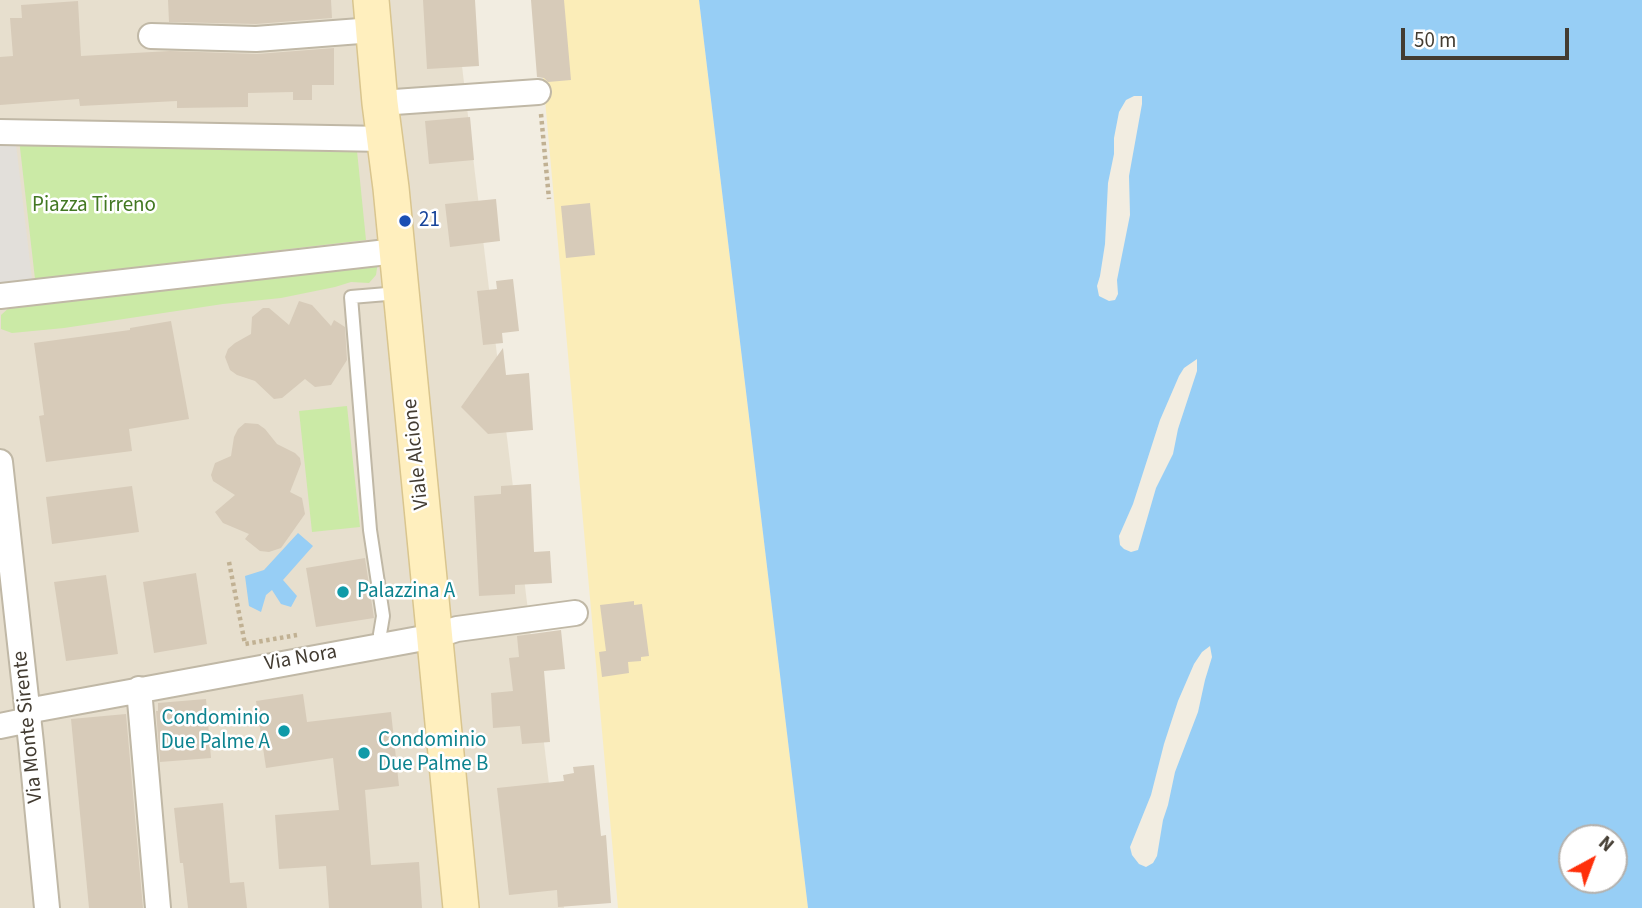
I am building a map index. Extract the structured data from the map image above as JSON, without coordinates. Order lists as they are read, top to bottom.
{
  "streets": {
    "street": ["Viale Alcione", "Via Nora", "Via Monte Sirente"]
  },
  "crossings": [
    ["Viale Alcione", "Via Nora"],
    ["Via Nora", "Via Monte Sirente"]
  ],
  "parks": ["Piazza Tirreno"],
  "places": [
    "21",
    "Palazzina A",
    "Condominio Due Palme A",
    "Condominio Due Palme B"
  ],
  "scale_bar": "50 m",
  "north": "top right"
}
